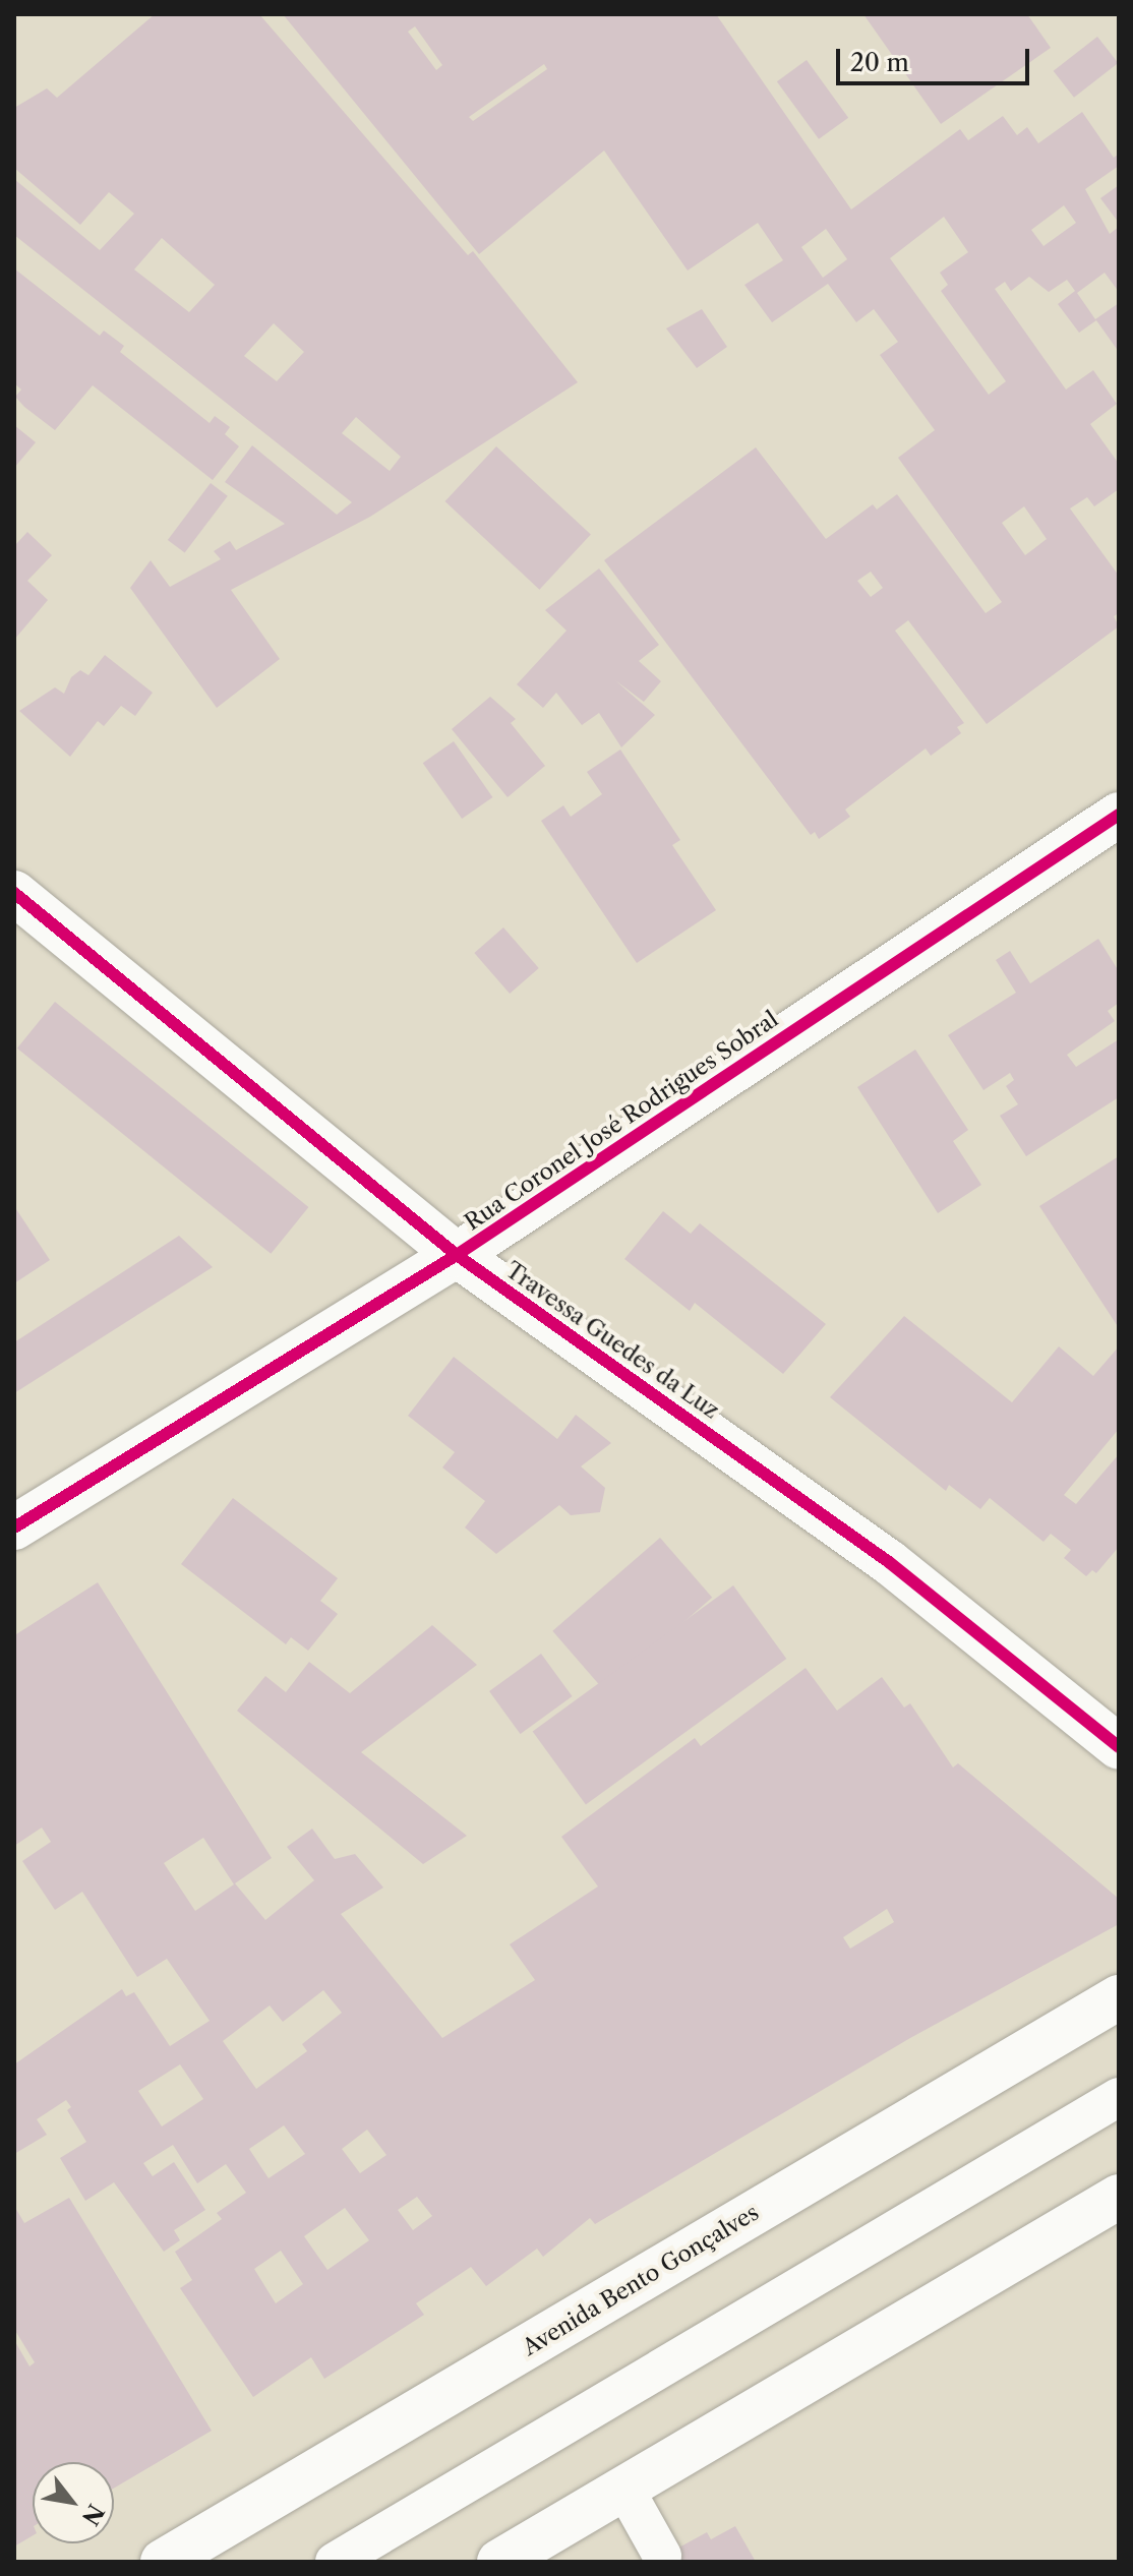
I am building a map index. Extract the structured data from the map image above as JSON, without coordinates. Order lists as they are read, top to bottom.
{
  "streets": {
    "street": ["Rua Coronel José Rodrigues Sobral", "Travessa Guedes da Luz", "Avenida Bento Gonçalves"]
  },
  "crossings": [
    ["Rua Coronel José Rodrigues Sobral", "Travessa Guedes da Luz"]
  ],
  "scale_bar": "20 m",
  "north": "bottom right"
}
